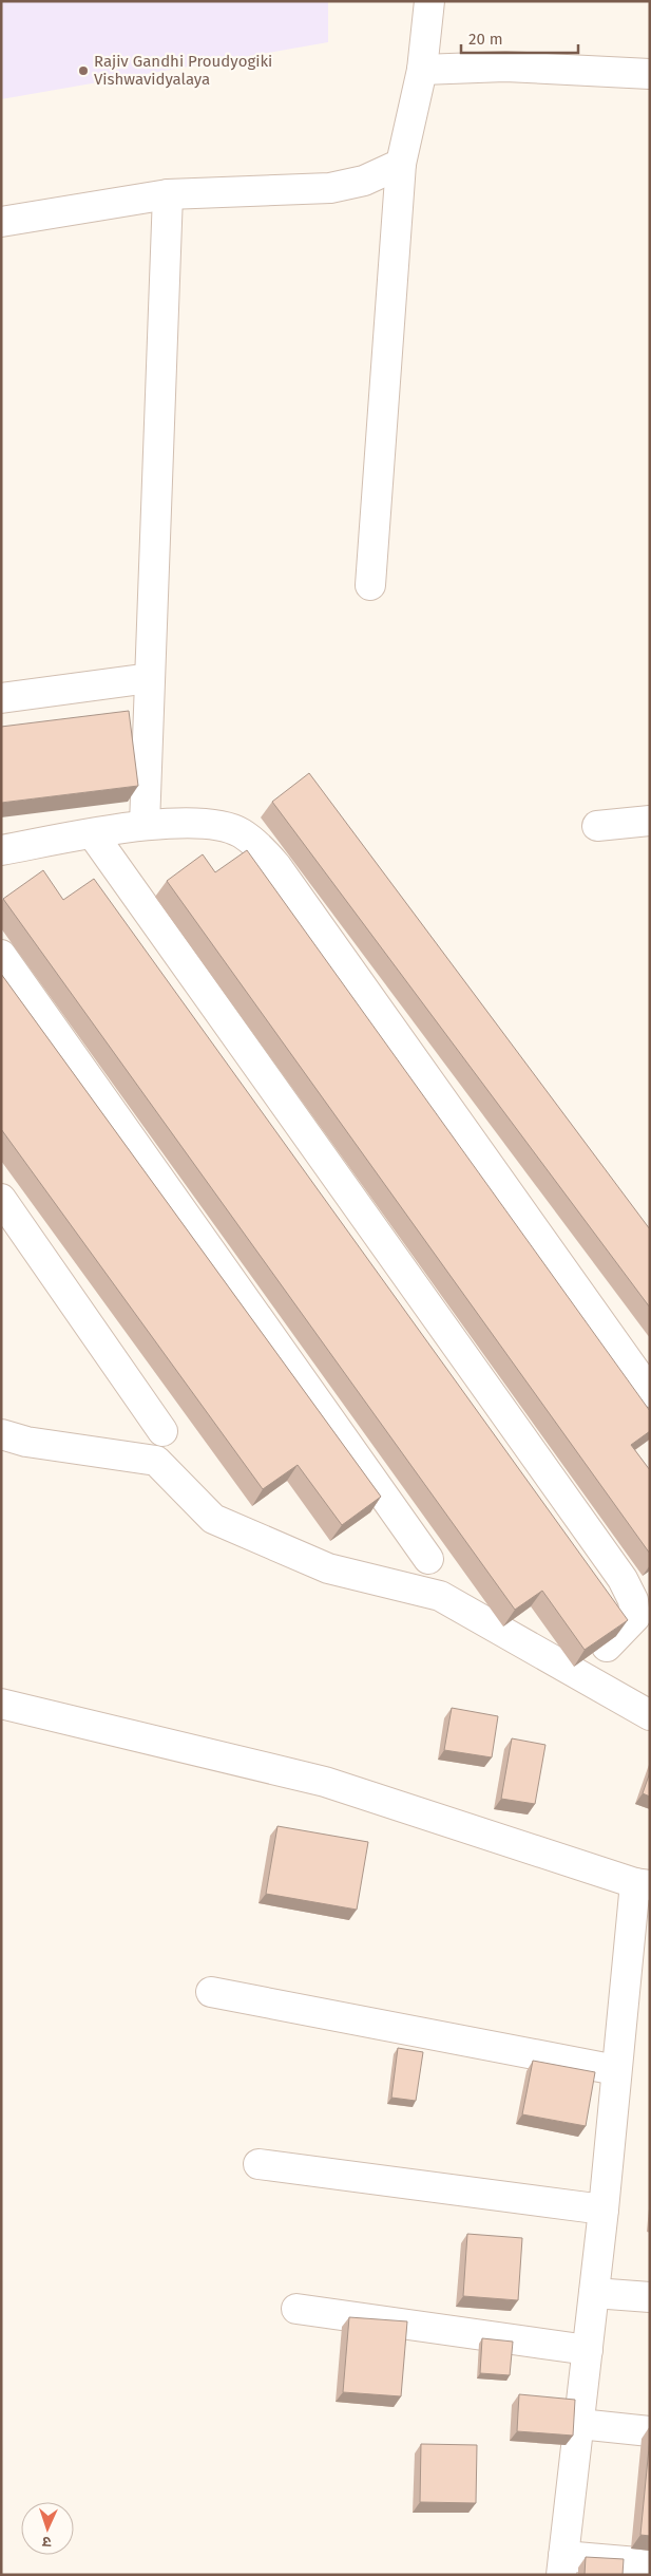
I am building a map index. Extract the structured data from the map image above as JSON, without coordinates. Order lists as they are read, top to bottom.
{
  "places": ["Rajiv Gandhi Proudyogiki Vishwavidyalaya"],
  "scale_bar": "20 m",
  "north": "bottom"
}
